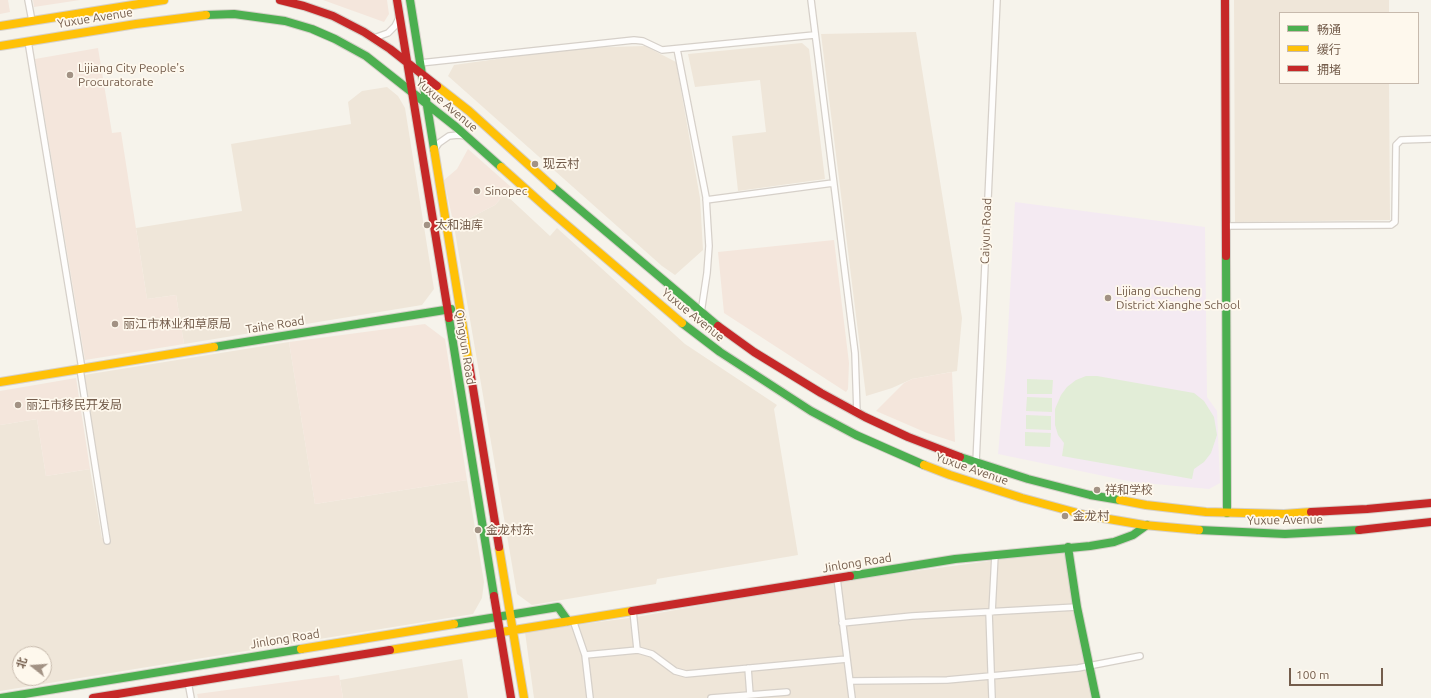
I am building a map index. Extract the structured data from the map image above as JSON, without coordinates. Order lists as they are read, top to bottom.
{
  "streets": {
    "main road": [
      "Yuxue Avenue",
      "Taihe Road",
      "Qingyun Road",
      "Jinlong Road"
    ],
    "street": ["Caiyun Road"]
  },
  "crossings": [
    ["Yuxue Avenue", "Caiyun Road"],
    ["Yuxue Avenue", "Qingyun Road"],
    ["Yuxue Avenue", "Jinlong Road"],
    ["Taihe Road", "Qingyun Road"],
    ["Qingyun Road", "Jinlong Road"]
  ],
  "places": [
    "Lijiang City People's Procuratorate",
    "现云村",
    "Sinopec",
    "太和油库",
    "Lijiang Gucheng District Xianghe School",
    "丽江市林业和草原局",
    "丽江市移民开发局",
    "祥和学校",
    "金龙村",
    "金龙村东"
  ],
  "legend": ["畅通", "缓行", "拥堵"],
  "scale_bar": "100 m",
  "north": "left"
}
